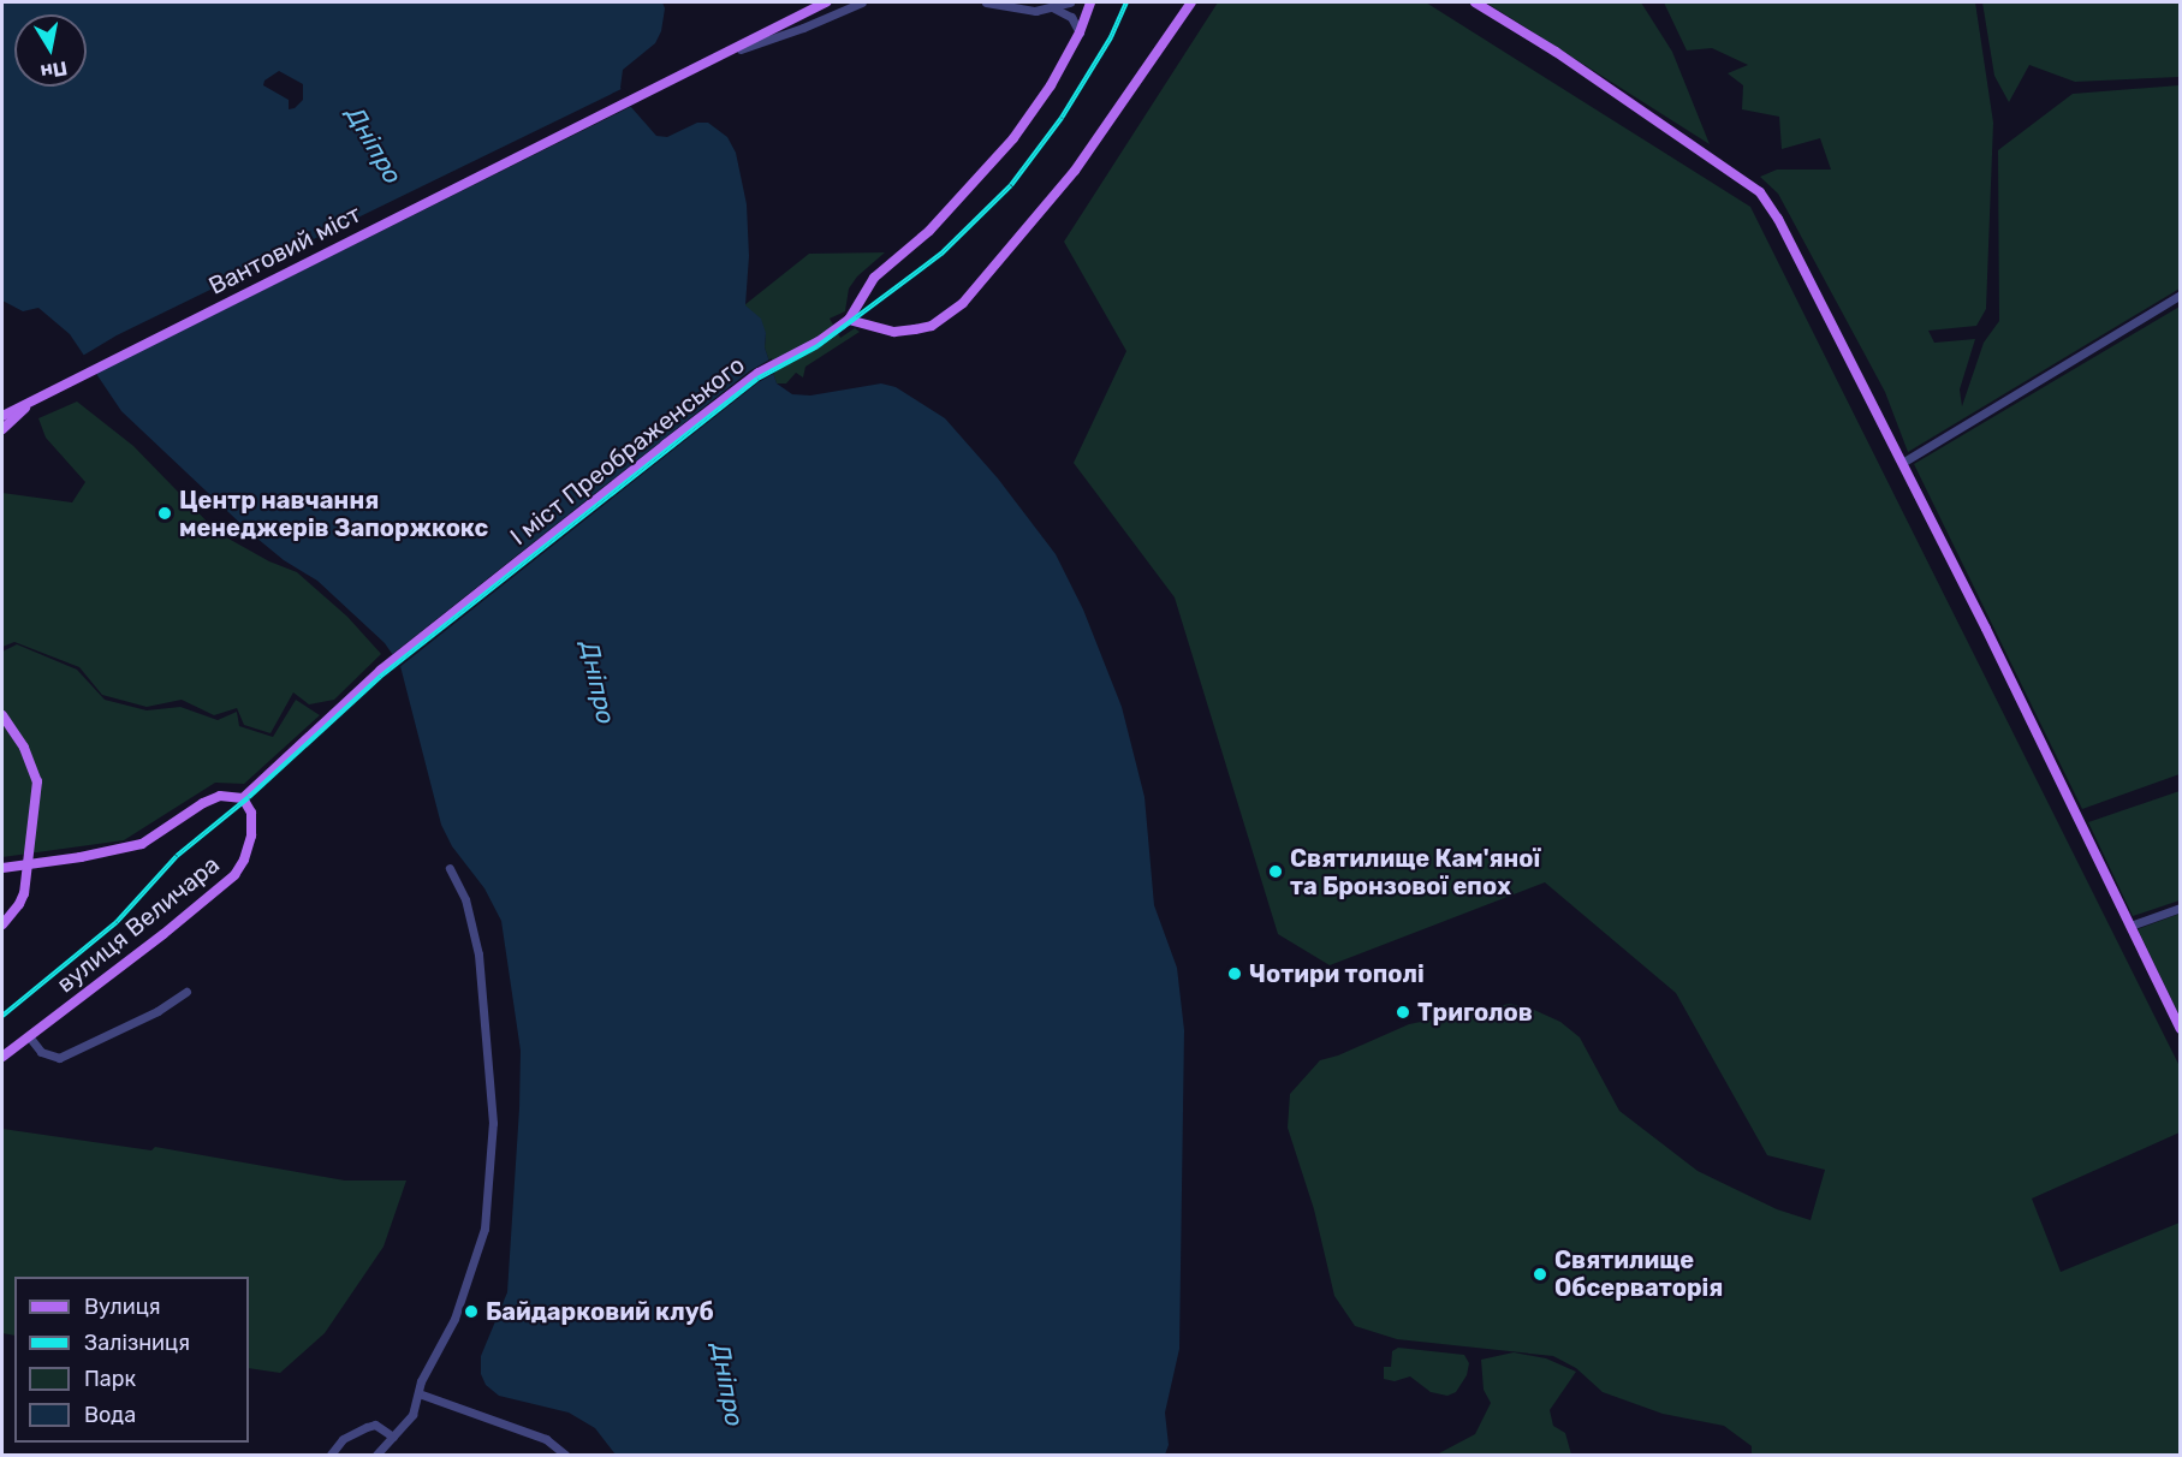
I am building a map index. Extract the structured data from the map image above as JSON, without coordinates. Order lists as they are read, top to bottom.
{
  "streets": {
    "main road": ["Вантовий міст", "I міст Преображенського", "вулиця Величара"]
  },
  "crossings": [
    ["I міст Преображенського", "вулиця Величара"]
  ],
  "water": ["Дніпро"],
  "places": [
    "Центр навчання менеджерів Запоржкокс",
    "Святилище Кам'яної та Бронзової епох",
    "Чотири тополі",
    "Триголов",
    "Святилище Обсерваторія",
    "Байдарковий клуб"
  ],
  "legend": [
    "Вулиця",
    "Залізниця",
    "Парк",
    "Вода"
  ],
  "north": "bottom"
}
